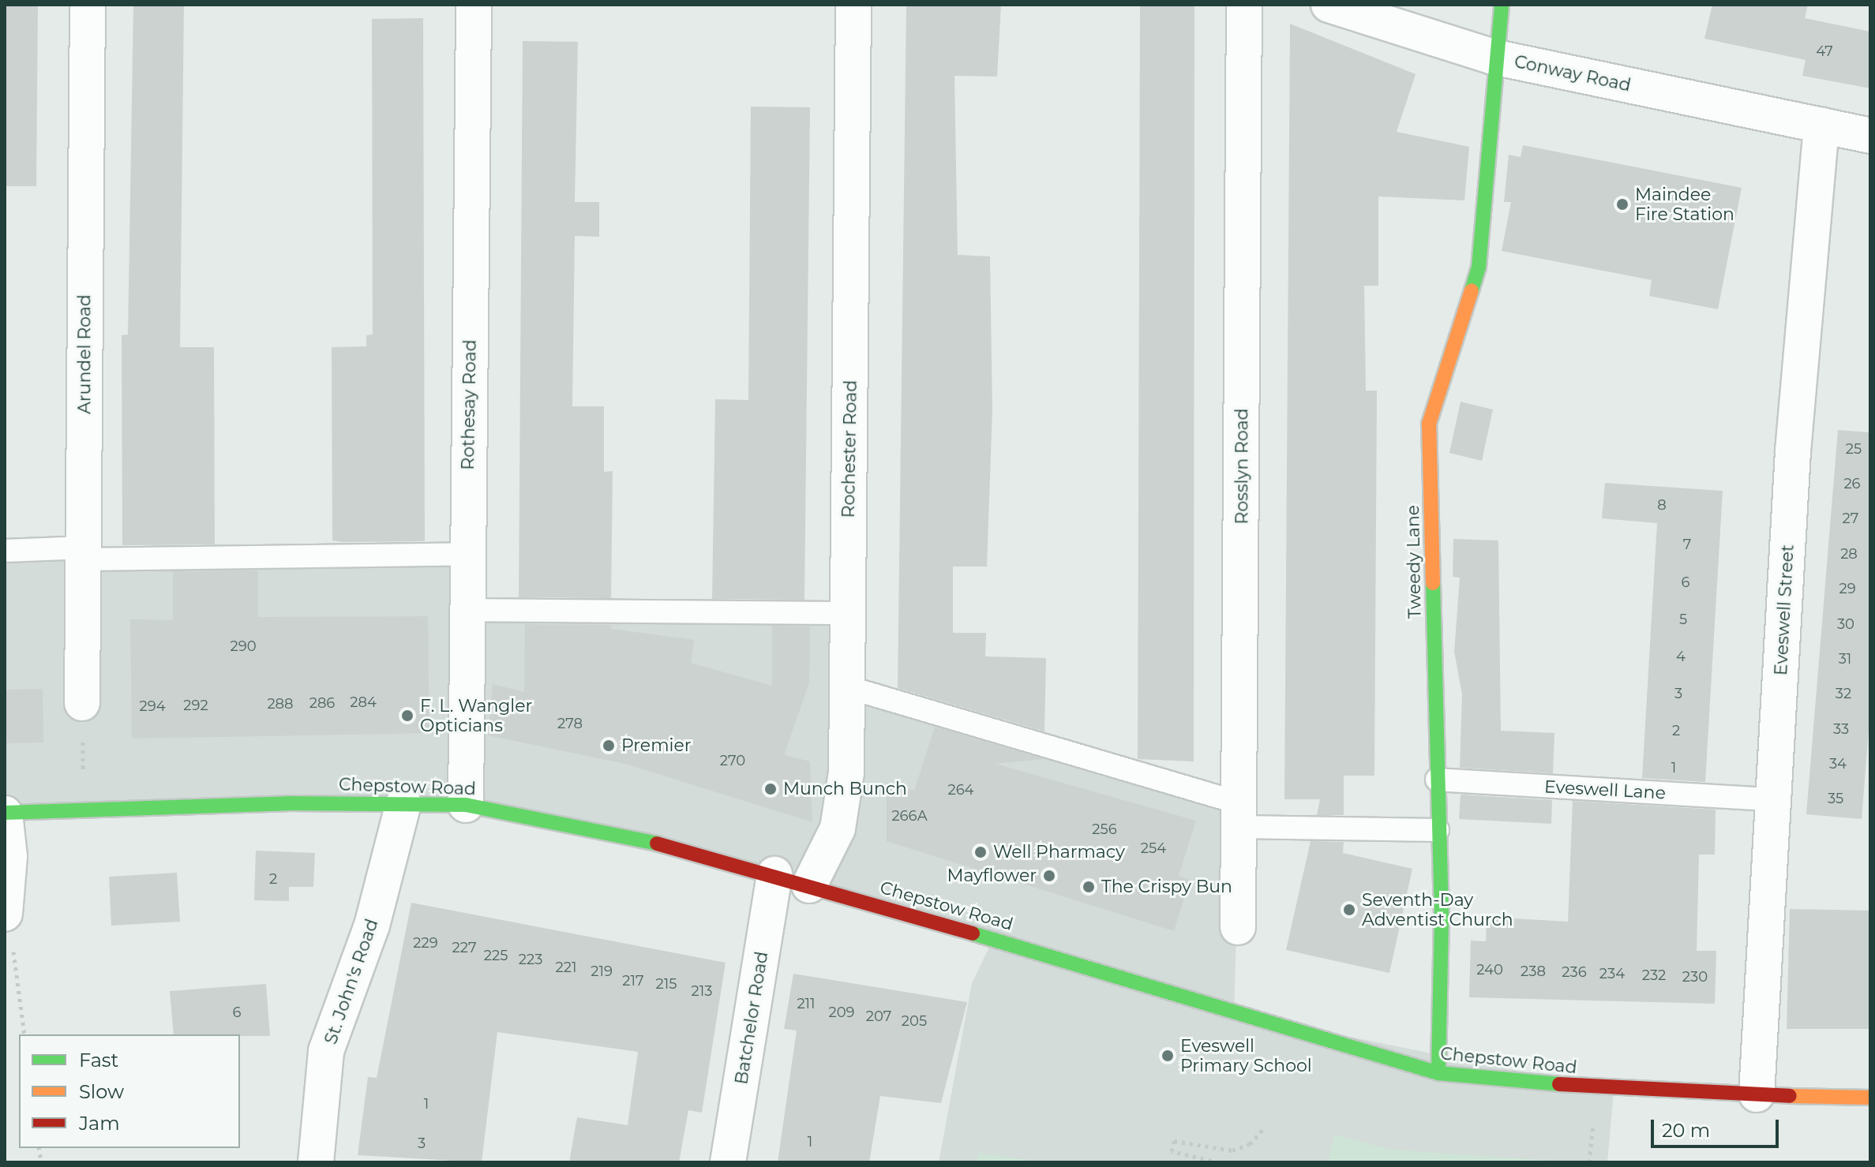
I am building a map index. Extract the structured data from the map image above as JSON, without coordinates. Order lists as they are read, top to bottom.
{
  "streets": {
    "main road": ["Tweedy Lane", "Chepstow Road"],
    "street": [
      "Conway Road",
      "Arundel Road",
      "Rothesay Road",
      "Rochester Road",
      "Rosslyn Road",
      "Eveswell Street",
      "St. John's Road",
      "Batchelor Road"
    ],
    "lane": ["Eveswell Lane"]
  },
  "crossings": [
    ["Conway Road", "Tweedy Lane"],
    ["Conway Road", "Eveswell Street"],
    ["Rothesay Road", "Chepstow Road"],
    ["Rochester Road", "Chepstow Road"],
    ["Tweedy Lane", "Chepstow Road"],
    ["Tweedy Lane", "Eveswell Lane"],
    ["Eveswell Street", "Chepstow Road"],
    ["Eveswell Street", "Eveswell Lane"],
    ["Chepstow Road", "St. John's Road"],
    ["Chepstow Road", "Batchelor Road"]
  ],
  "places": [
    "Maindee Fire Station",
    "F. L. Wangler Opticians",
    "Premier",
    "Munch Bunch",
    "Well Pharmacy",
    "Mayflower",
    "The Crispy Bun",
    "Seventh-Day Adventist Church",
    "Eveswell Primary School"
  ],
  "house_numbers": [
    "47",
    "25",
    "26",
    "8",
    "27",
    "7",
    "28",
    "6",
    "29",
    "5",
    "30",
    "290",
    "4",
    "31",
    "3",
    "32",
    "284",
    "286",
    "288",
    "292",
    "294",
    "278",
    "33",
    "2",
    "270",
    "34",
    "1",
    "264",
    "35",
    "266A",
    "256",
    "254",
    "2",
    "229",
    "227",
    "225",
    "223",
    "221",
    "240",
    "219",
    "238",
    "236",
    "234",
    "232",
    "230",
    "217",
    "215",
    "213",
    "211",
    "6",
    "209",
    "207",
    "205",
    "1",
    "1",
    "3"
  ],
  "legend": ["Fast", "Slow", "Jam"],
  "scale_bar": "20 m"
}
